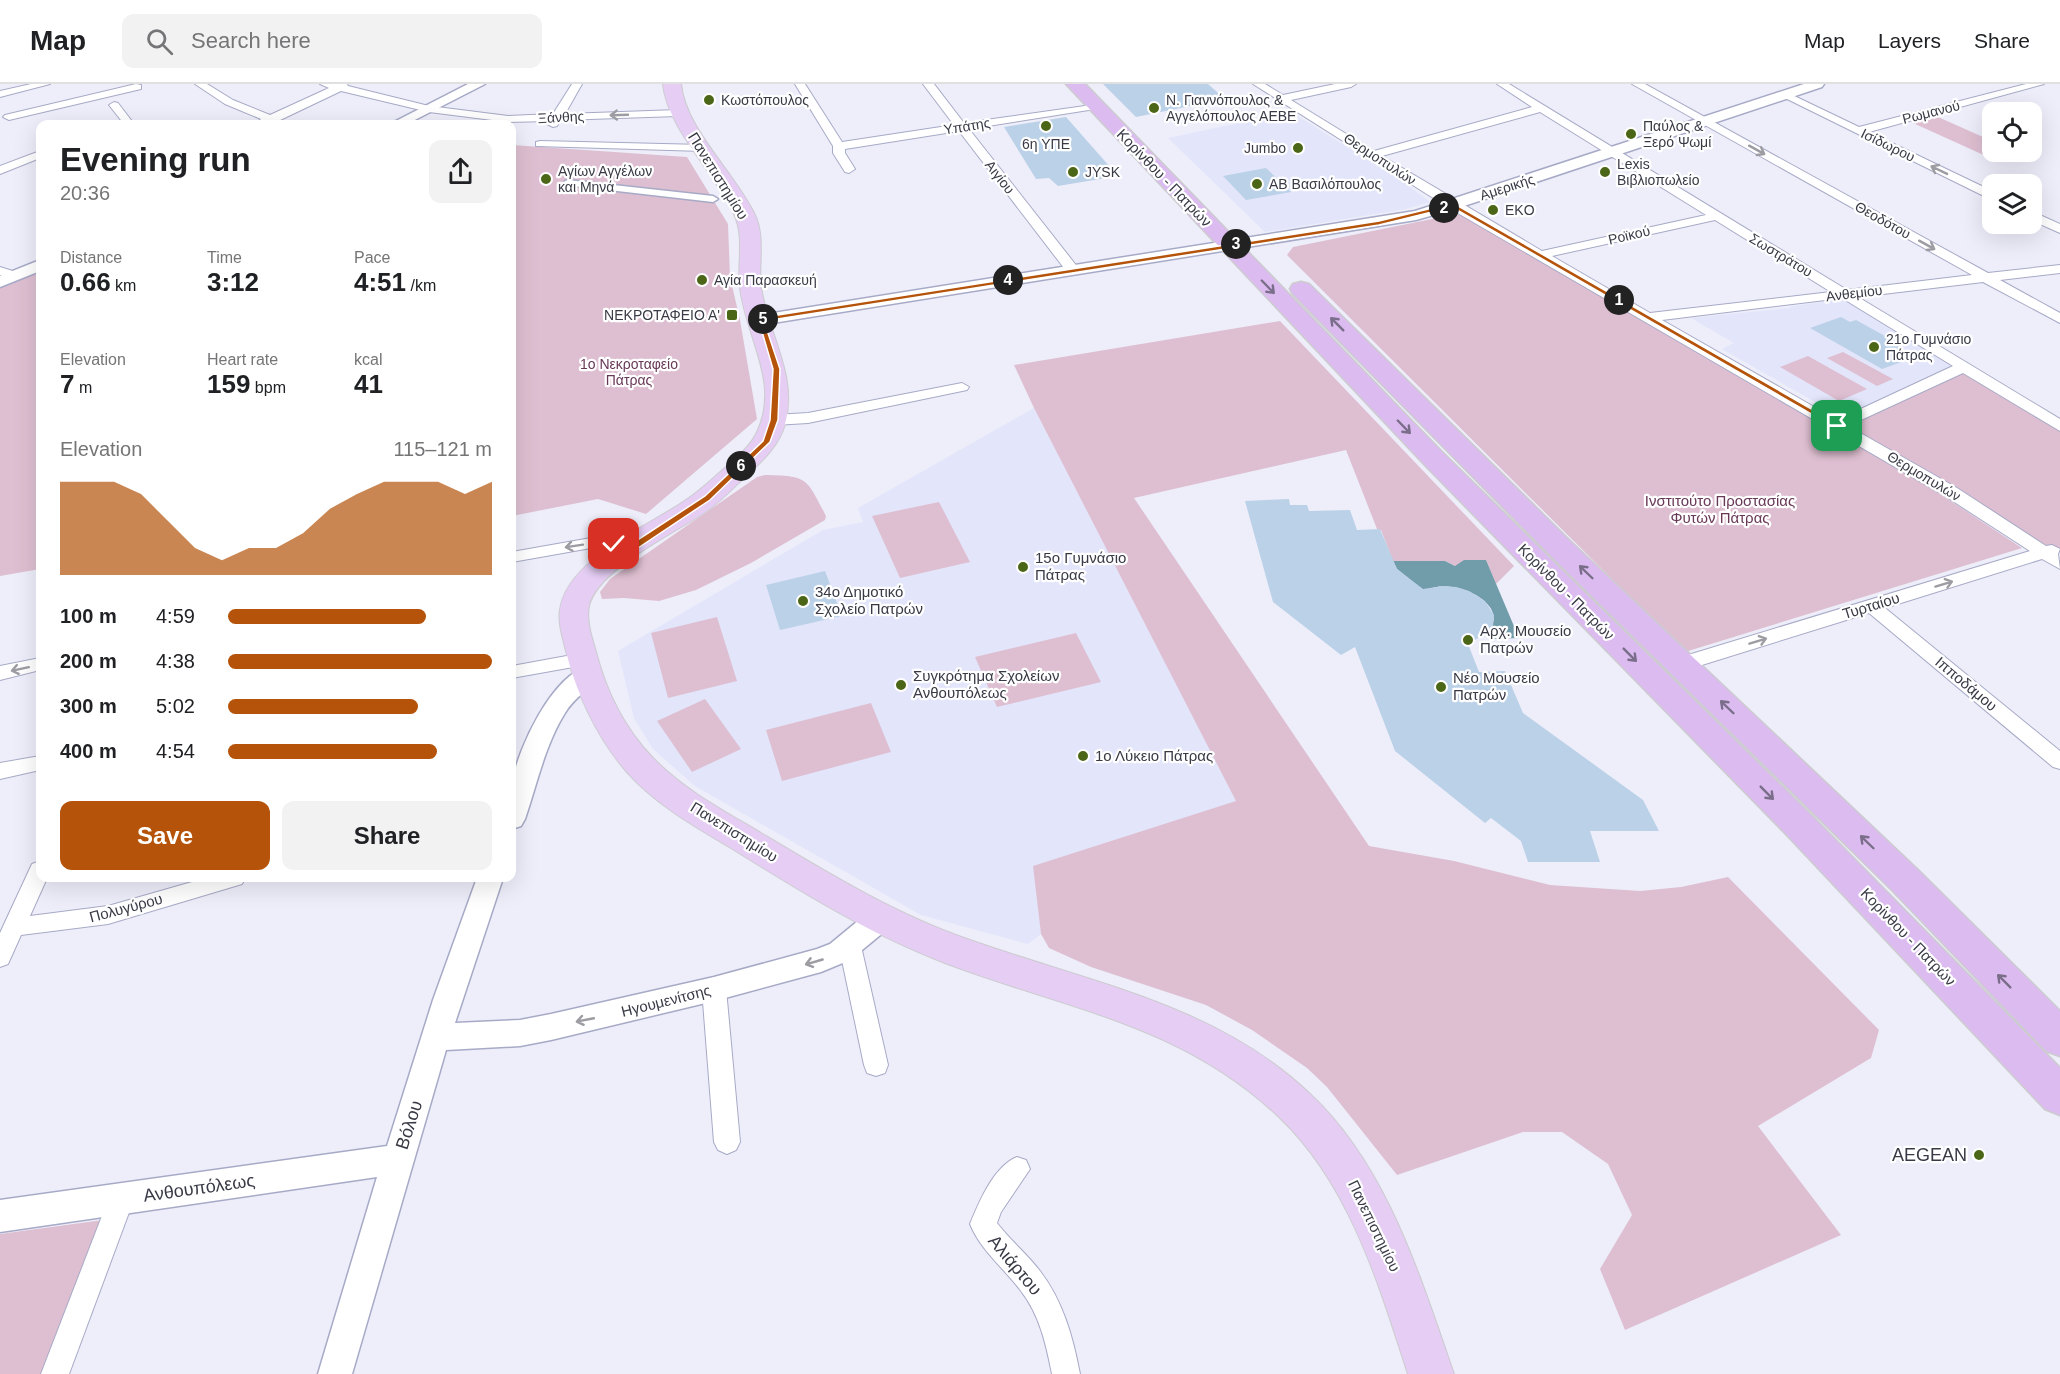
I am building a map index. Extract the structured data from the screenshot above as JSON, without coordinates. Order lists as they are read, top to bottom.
{
  "streets": {
    "highway": ["Κορίνθου - Πατρών"],
    "main road": ["Πανεπιστημίου"],
    "street": [
      "Ρωμανού",
      "Ξάνθης",
      "Υπάτης",
      "Ισίδωρου",
      "Θερμοπυλών",
      "Αιγίου",
      "Αμερικής",
      "Θεοδότου",
      "Ροϊκού",
      "Σωστράτου",
      "Ανθεμίου",
      "Τυρταίου",
      "Ιπποδάμου",
      "Πολυγύρου",
      "Ηγουμενίτσης",
      "Βόλου",
      "Ανθουπόλεως",
      "Αλιάρτου"
    ]
  },
  "crossings": [
    ["Ρωμανού", "Ισίδωρου"],
    ["Ξάνθης", "Πανεπιστημίου"],
    ["Υπάτης", "Αιγίου"],
    ["Υπάτης", "Κορίνθου - Πατρών"],
    ["Ισίδωρου", "Αμερικής"],
    ["Θερμοπυλών", "Αμερικής"],
    ["Θερμοπυλών", "Ροϊκού"],
    ["Θερμοπυλών", "Ανθεμίου"],
    ["Θερμοπυλών", "Τυρταίου"],
    ["Πανεπιστημίου", "Αμερικής"],
    ["Πανεπιστημίου", "Ηγουμενίτσης"],
    ["Αιγίου", "Αμερικής"],
    ["Κορίνθου - Πατρών", "Αμερικής"],
    ["Κορίνθου - Πατρών", "Τυρταίου"],
    ["Αμερικής", "Θεοδότου"],
    ["Αμερικής", "Σωστράτου"],
    ["Θεοδότου", "Ανθεμίου"],
    ["Ροϊκού", "Σωστράτου"],
    ["Σωστράτου", "Ανθεμίου"],
    ["Τυρταίου", "Ιπποδάμου"],
    ["Ηγουμενίτσης", "Βόλου"],
    ["Βόλου", "Ανθουπόλεως"]
  ],
  "one_way": [
    "Ισίδωρου",
    "Θεοδότου",
    "Τυρταίου",
    "Ηγουμενίτσης"
  ],
  "parks": ["1o Νεκροταφείο Πάτρας", "Ινστιτούτο Προστασίας Φυτών Πάτρας"],
  "places": {
    "other": [
      "Κωστόπουλος",
      "Ν. Γιαννόπουλος & Αγγελόπουλος ΑΕΒΕ",
      "6η ΥΠΕ",
      "Παύλος & Ξερό Ψωμί",
      "Jumbo",
      "JYSK",
      "Lexis Βιβλιοπωλείο",
      "Αγίων Αγγέλων και Μηνά",
      "ΑΒ Βασιλόπουλος",
      "EKO",
      "Αγία Παρασκευή",
      "21ο Γυμνάσιο Πάτρας",
      "15ο Γυμνάσιο Πάτρας",
      "34ο Δημοτικό Σχολείο Πατρών",
      "Αρχ. Μουσείο Πατρών",
      "Συγκρότημα Σχολείων Ανθουπόλεως",
      "Νέο Μουσείο Πατρών",
      "1ο Λύκειο Πάτρας",
      "AEGEAN"
    ],
    "transit": ["ΝΕΚΡΟΤΑΦΕΙΟ Α'"]
  },
  "page": {
    "header": "Map",
    "search": "Search here",
    "nav": ["Map", "Layers", "Share"],
    "heading": ["Evening run", "20:36"],
    "pins": [
      "2",
      "3",
      "4",
      "1",
      "5",
      "6"
    ],
    "stats": [
      ["Distance", "0.66 km"],
      ["Time", "3:12"],
      ["Pace", "4:51 /km"],
      ["Elevation", "7 m"],
      ["Heart rate", "159 bpm"],
      ["kcal", "41"]
    ],
    "chart": ["Elevation", "115–121 m"],
    "list": [
      {
        "name": "100 m",
        "note": "4:59"
      },
      {
        "name": "200 m",
        "note": "4:38"
      },
      {
        "name": "300 m",
        "note": "5:02"
      },
      {
        "name": "400 m",
        "note": "4:54"
      }
    ],
    "buttons": ["Save", "Share"]
  }
}
